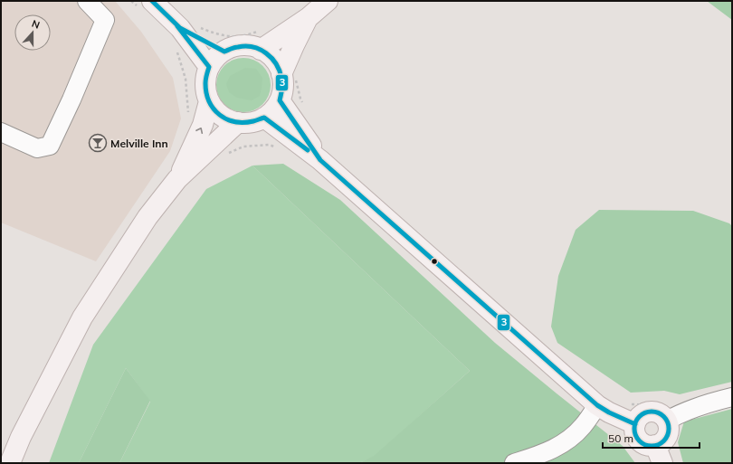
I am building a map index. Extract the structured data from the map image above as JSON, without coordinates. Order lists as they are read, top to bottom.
{
  "places": {
    "bar": ["Melville Inn"]
  },
  "lines": ["transit line 3"],
  "scale_bar": "50 m",
  "north": "top"
}
